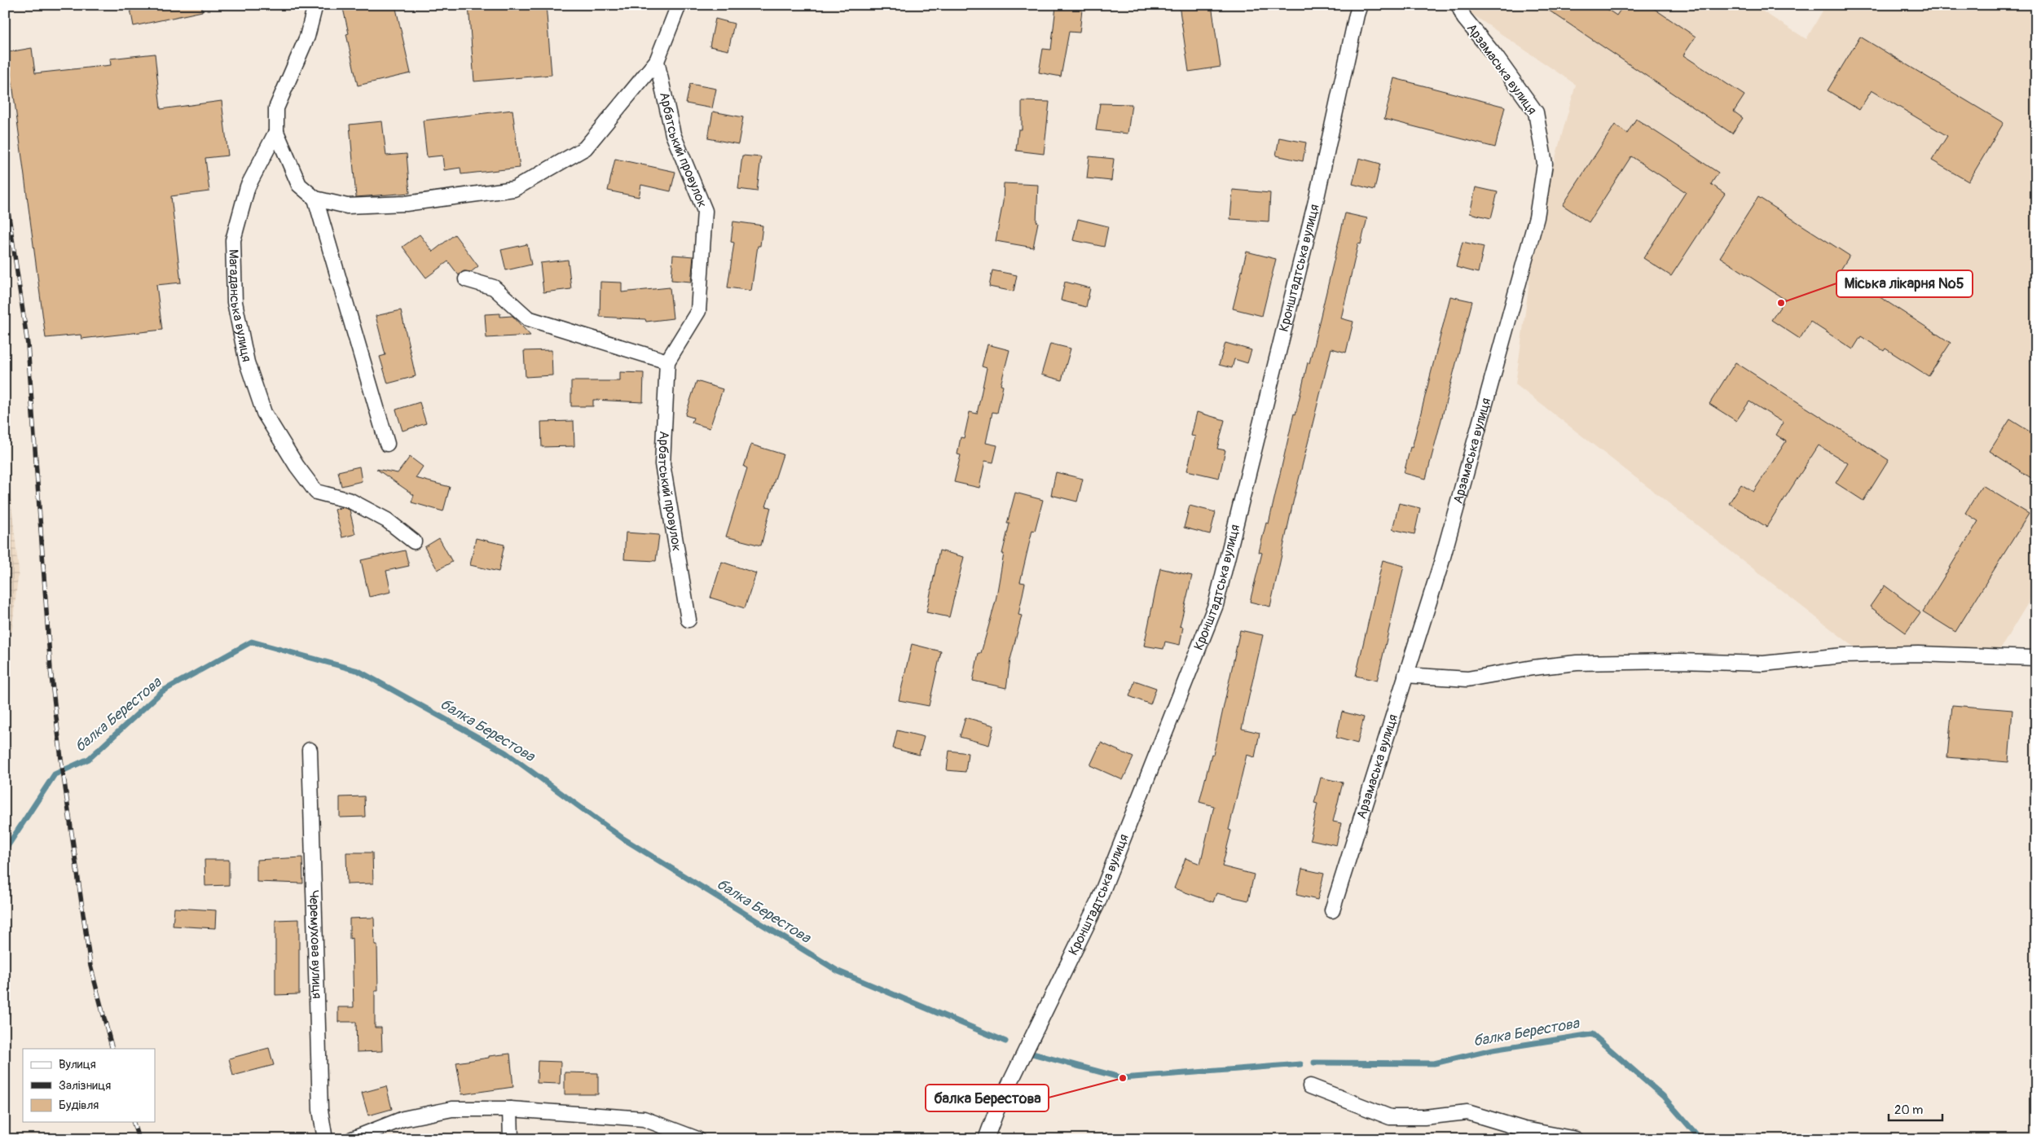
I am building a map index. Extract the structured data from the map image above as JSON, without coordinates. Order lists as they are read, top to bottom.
{
  "streets": {
    "street": [
      "Арзамаська вулиця",
      "Арбатський провулок",
      "Кронштадтська вулиця",
      "Магаданська вулиця",
      "Черемухова вулиця"
    ]
  },
  "water": ["балка Берестова"],
  "places": ["Міська лікарня №5", "балка Берестова"],
  "legend": ["Вулиця", "Залізниця", "Будівля"],
  "scale_bar": "20 m"
}
